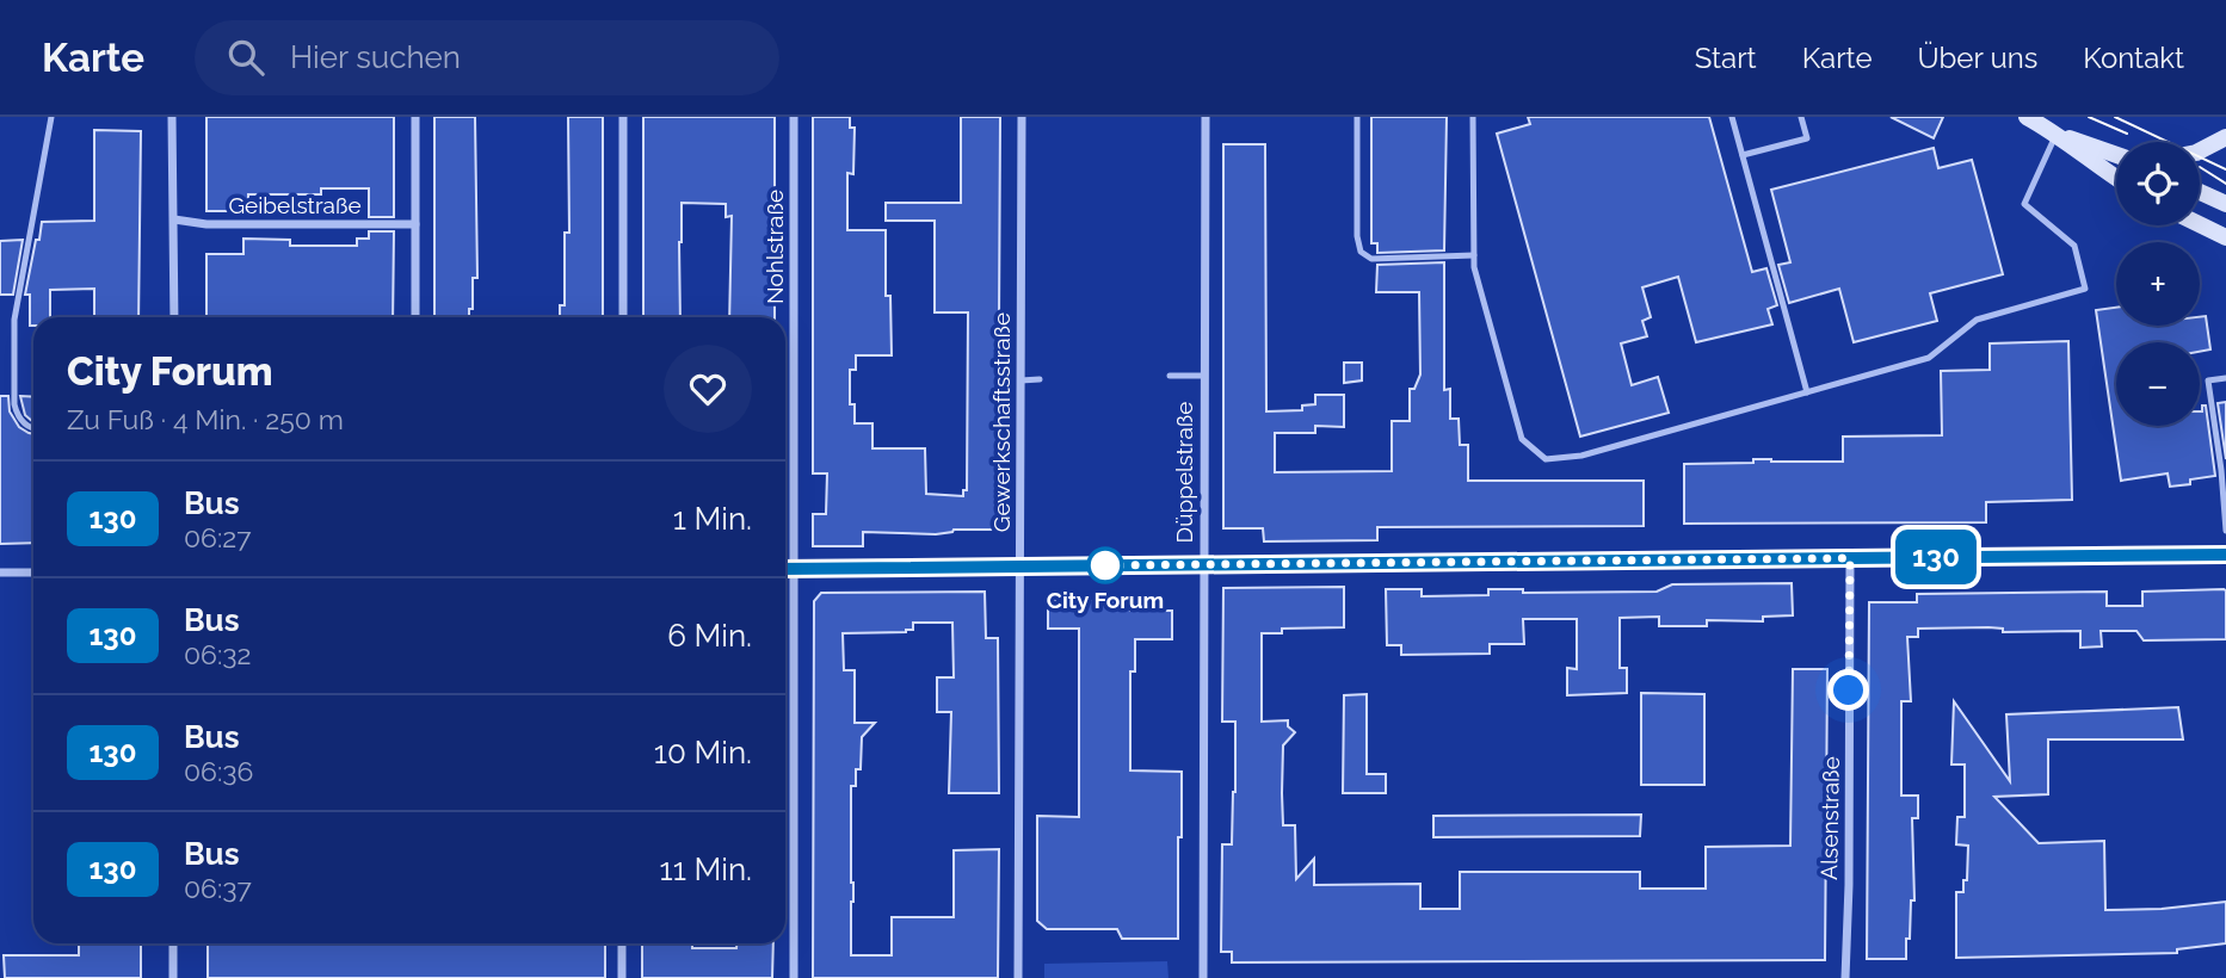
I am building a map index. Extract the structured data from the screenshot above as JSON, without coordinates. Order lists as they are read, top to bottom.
{
  "streets": {
    "street": [
      "Geibelstraße",
      "Nohlstraße",
      "Gewerkschaftsstraße",
      "Düppelstraße",
      "Alsenstraße"
    ]
  },
  "places": ["City Forum"],
  "lines": ["bus line 130"],
  "page": {
    "header": "Karte",
    "search": "Hier suchen",
    "nav": [
      "Start",
      "Karte",
      "Über uns",
      "Kontakt"
    ],
    "on_map": "130",
    "map_buttons": ["+", "−"],
    "heading": ["City Forum", "Zu Fuß · 4 Min. · 250 m"],
    "list": [
      {
        "mark": "130",
        "name": "Bus",
        "note": "06:27",
        "value": "1 Min."
      },
      {
        "mark": "130",
        "name": "Bus",
        "note": "06:32",
        "value": "6 Min."
      },
      {
        "mark": "130",
        "name": "Bus",
        "note": "06:36",
        "value": "10 Min."
      },
      {
        "mark": "130",
        "name": "Bus",
        "note": "06:37",
        "value": "11 Min."
      }
    ]
  }
}
